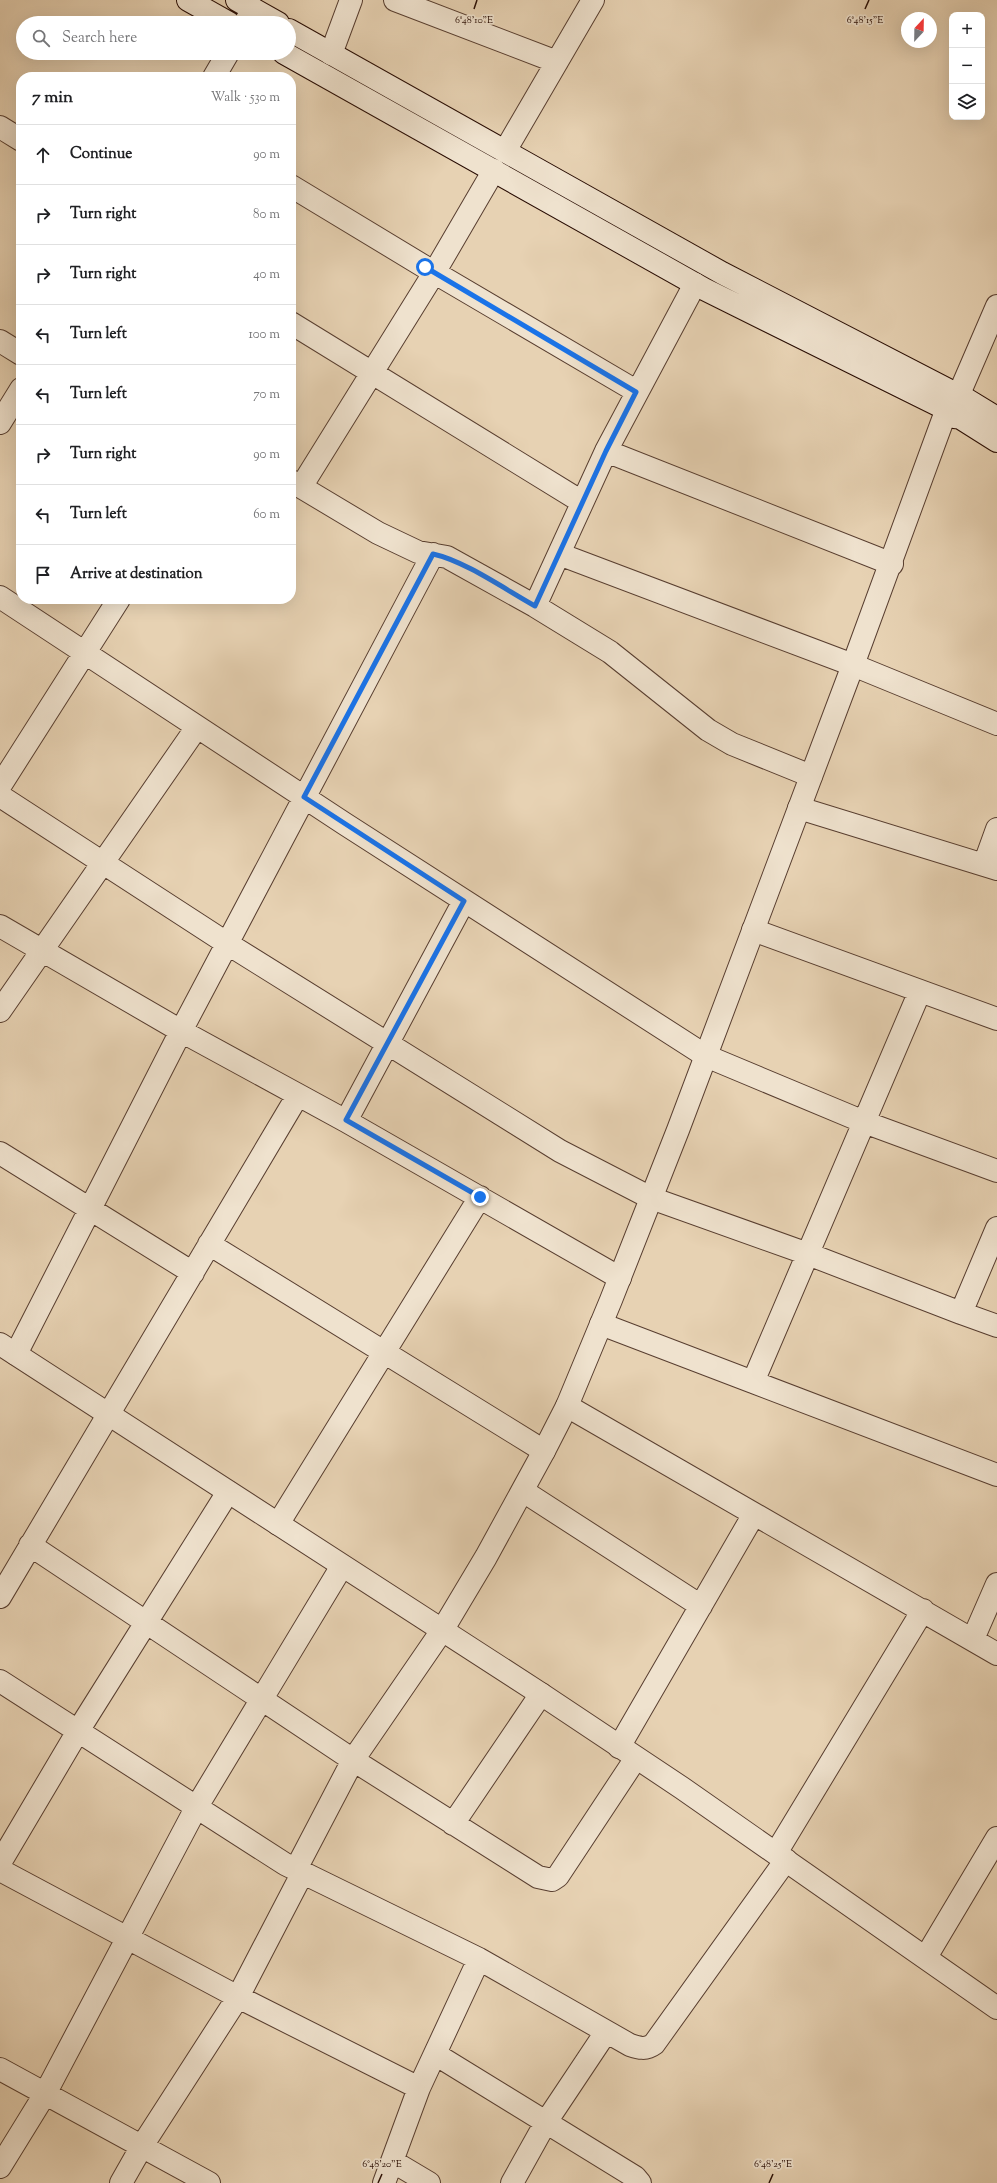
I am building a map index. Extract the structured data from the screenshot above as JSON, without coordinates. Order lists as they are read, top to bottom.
{
  "north": "top",
  "page": {
    "map_buttons": ["+", "−"],
    "search": "Search here",
    "heading": ["7 min", "Walk · 530 m"],
    "list": [
      ["Continue", "90 m"],
      ["Turn right", "80 m"],
      ["Turn right", "40 m"],
      ["Turn left", "100 m"],
      ["Turn left", "70 m"],
      ["Turn right", "90 m"],
      ["Turn left", "60 m"],
      "Arrive at destination"
    ]
  },
  "coordinates": [
    "6°48'10\"E",
    "6°48'15\"E",
    "6°48'20\"E",
    "6°48'25\"E"
  ]
}
